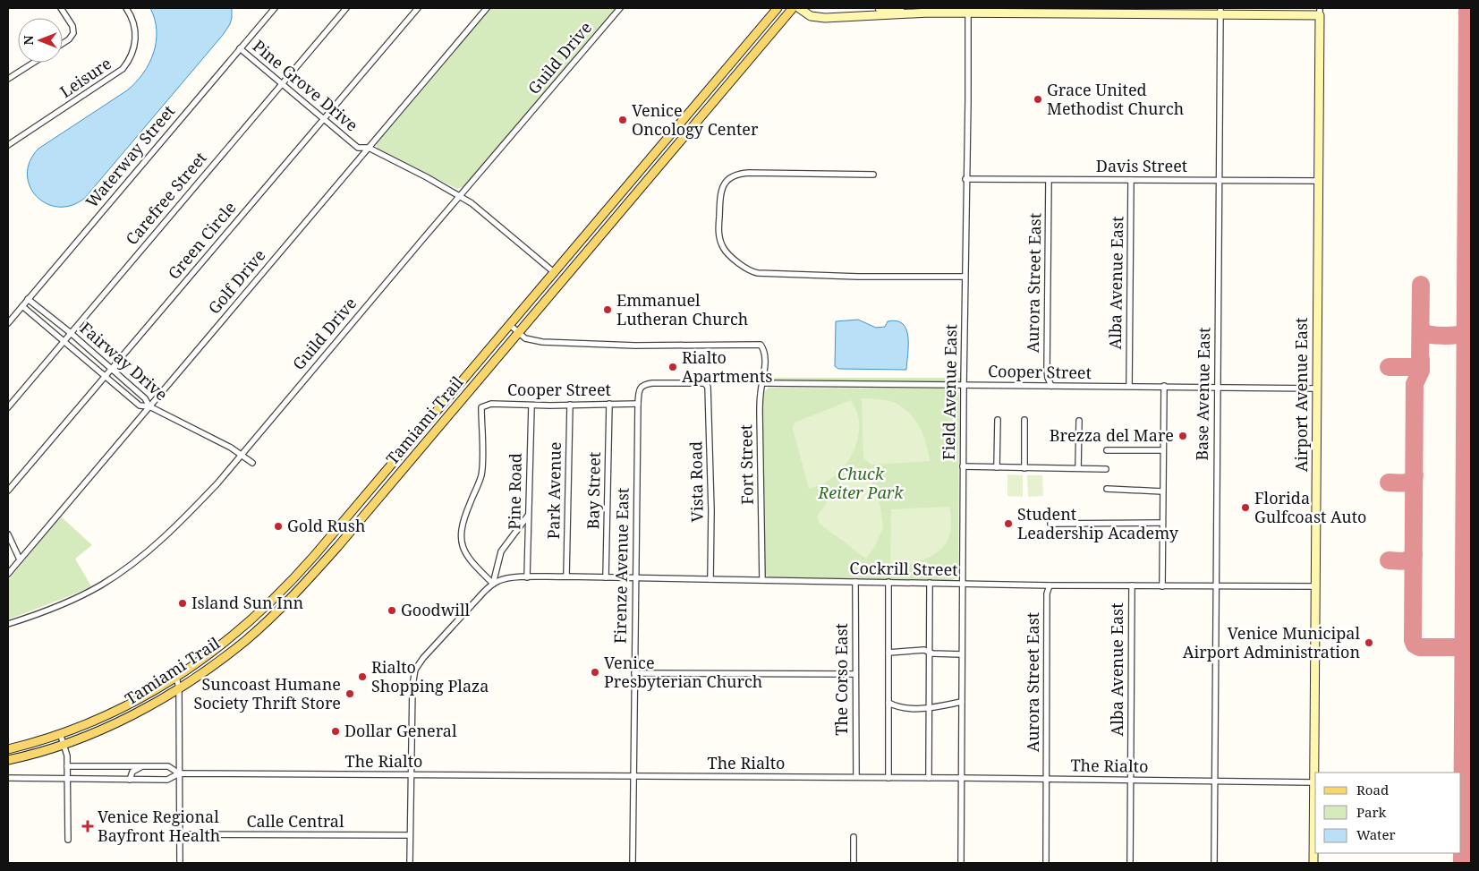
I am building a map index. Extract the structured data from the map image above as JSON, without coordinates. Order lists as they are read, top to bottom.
{
  "streets": {
    "main road": ["Tamiami Trail"],
    "street": [
      "Guild Drive",
      "Leisure",
      "Pine Grove Drive",
      "Waterway Street",
      "Davis Street",
      "Carefree Street",
      "Green Circle",
      "Golf Drive",
      "Aurora Street East",
      "Alba Avenue East",
      "Fairway Drive",
      "Cooper Street",
      "Field Avenue East",
      "Base Avenue East",
      "Airport Avenue East",
      "Fort Street",
      "Vista Road",
      "Park Avenue",
      "Bay Street",
      "Pine Road",
      "Firenze Avenue East",
      "Cockrill Street",
      "The Corso East",
      "The Rialto",
      "Calle Central"
    ]
  },
  "crossings": [
    ["Guild Drive", "Pine Grove Drive"],
    ["Guild Drive", "Fairway Drive"],
    ["Pine Grove Drive", "Waterway Street"],
    ["Pine Grove Drive", "Carefree Street"],
    ["Pine Grove Drive", "Green Circle"],
    ["Pine Grove Drive", "Golf Drive"],
    ["Pine Grove Drive", "Tamiami Trail"],
    ["Waterway Street", "Fairway Drive"],
    ["Davis Street", "Aurora Street East"],
    ["Davis Street", "Alba Avenue East"],
    ["Davis Street", "Field Avenue East"],
    ["Davis Street", "Base Avenue East"],
    ["Davis Street", "Airport Avenue East"],
    ["Carefree Street", "Fairway Drive"],
    ["Green Circle", "Fairway Drive"],
    ["Golf Drive", "Fairway Drive"],
    ["Aurora Street East", "Cooper Street"],
    ["Aurora Street East", "Cockrill Street"],
    ["Aurora Street East", "The Rialto"],
    ["Alba Avenue East", "Cooper Street"],
    ["Alba Avenue East", "Cockrill Street"],
    ["Alba Avenue East", "The Rialto"],
    ["Cooper Street", "Field Avenue East"],
    ["Cooper Street", "Base Avenue East"],
    ["Cooper Street", "Airport Avenue East"],
    ["Cooper Street", "Fort Street"],
    ["Cooper Street", "Park Avenue"],
    ["Cooper Street", "Bay Street"],
    ["Cooper Street", "Pine Road"],
    ["Cooper Street", "Firenze Avenue East"],
    ["Cooper Street", "Cockrill Street"],
    ["Field Avenue East", "Cockrill Street"],
    ["Field Avenue East", "The Rialto"],
    ["Base Avenue East", "Cockrill Street"],
    ["Base Avenue East", "The Rialto"],
    ["Airport Avenue East", "Cockrill Street"],
    ["Airport Avenue East", "The Rialto"],
    ["Tamiami Trail", "Fort Street"],
    ["Fort Street", "Cockrill Street"],
    ["Vista Road", "Firenze Avenue East"],
    ["Vista Road", "Cockrill Street"],
    ["Park Avenue", "Cockrill Street"],
    ["Bay Street", "Cockrill Street"],
    ["Pine Road", "Cockrill Street"],
    ["Firenze Avenue East", "Cockrill Street"],
    ["Firenze Avenue East", "The Rialto"],
    ["Cockrill Street", "The Corso East"],
    ["The Corso East", "The Rialto"]
  ],
  "parks": ["Chuck Reiter Park"],
  "places": {
    "other": [
      "Grace United Methodist Church",
      "Venice Oncology Center",
      "Emmanuel Lutheran Church",
      "Rialto Apartments",
      "Brezza del Mare",
      "Florida Gulfcoast Auto",
      "Student Leadership Academy",
      "Gold Rush",
      "Island Sun Inn",
      "Goodwill",
      "Venice Municipal Airport Administration",
      "Venice Presbyterian Church",
      "Rialto Shopping Plaza",
      "Suncoast Humane Society Thrift Store",
      "Dollar General"
    ],
    "health": ["Venice Regional Bayfront Health"]
  },
  "legend": ["Road", "Park", "Water"],
  "north": "left"
}
